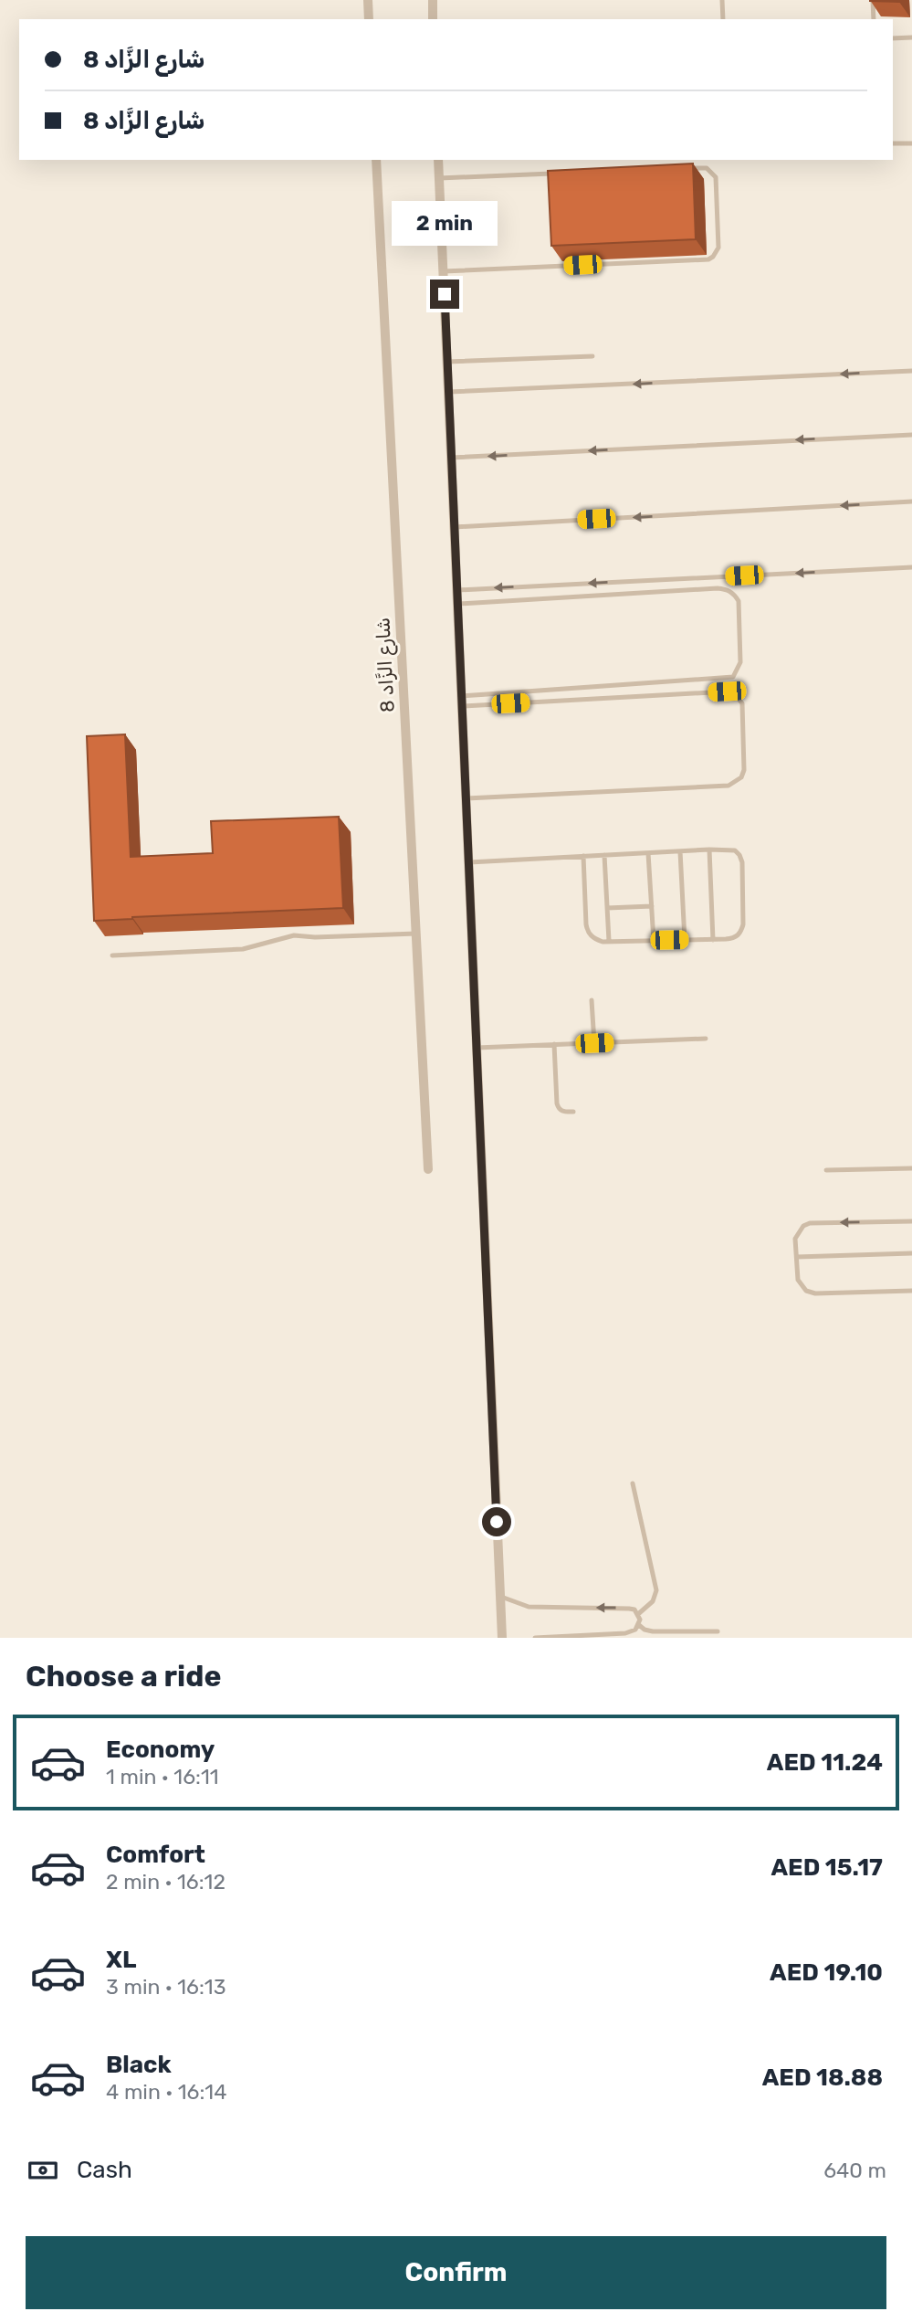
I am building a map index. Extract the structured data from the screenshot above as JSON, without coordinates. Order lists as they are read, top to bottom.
{
  "streets": {
    "street": ["شارع الزَّاد 8"]
  },
  "page": {
    "banner": ["شارع الزَّاد 8", "شارع الزَّاد 8"],
    "bubble": "2 min",
    "heading": "Choose a ride",
    "list": [
      {
        "name": "Economy",
        "note": "1 min · 16:11",
        "value": "AED 11.24"
      },
      {
        "name": "Comfort",
        "note": "2 min · 16:12",
        "value": "AED 15.17"
      },
      {
        "name": "XL",
        "note": "3 min · 16:13",
        "value": "AED 19.10"
      },
      {
        "name": "Black",
        "note": "4 min · 16:14",
        "value": "AED 18.88"
      }
    ],
    "pay": ["Cash", "640 m"],
    "buttons": "Confirm"
  }
}
